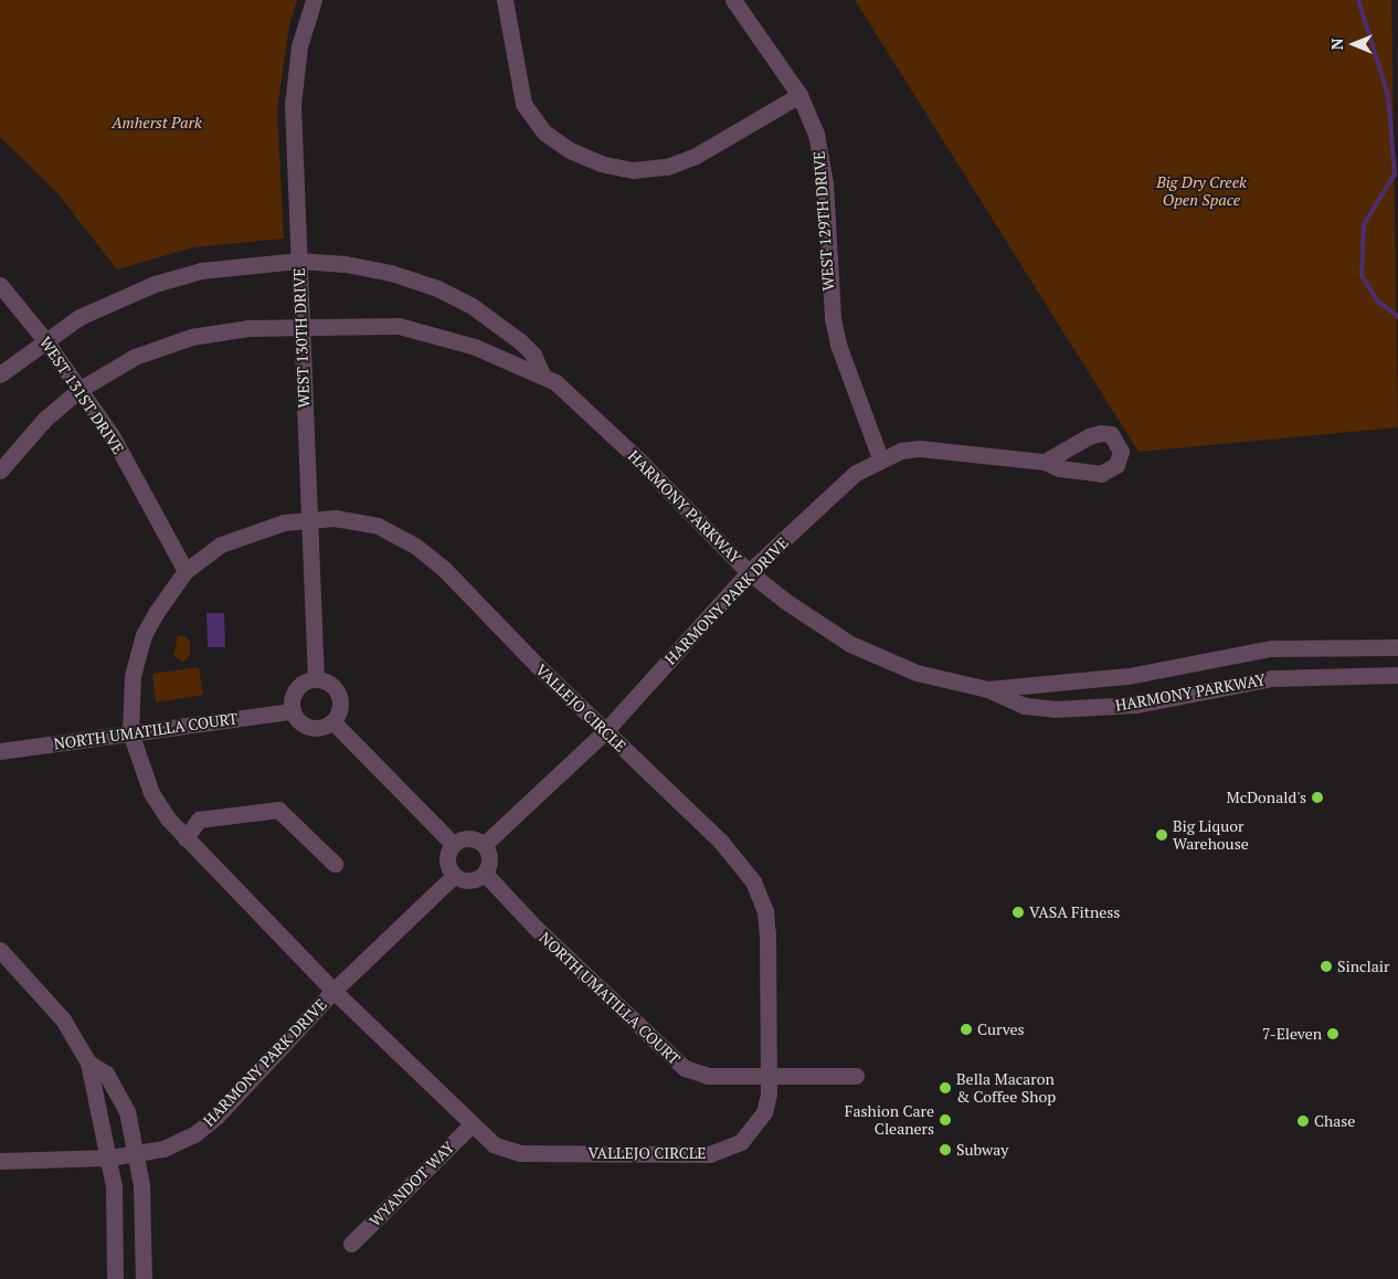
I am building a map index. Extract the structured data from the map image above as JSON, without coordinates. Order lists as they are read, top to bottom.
{
  "streets": {
    "street": [
      "WEST 129TH DRIVE",
      "WEST 130TH DRIVE",
      "WEST 131ST DRIVE",
      "HARMONY PARKWAY",
      "HARMONY PARK DRIVE",
      "VALLEJO CIRCLE",
      "NORTH UMATILLA COURT",
      "WYANDOT WAY"
    ]
  },
  "crossings": [
    ["WEST 129TH DRIVE", "HARMONY PARK DRIVE"],
    ["WEST 130TH DRIVE", "HARMONY PARKWAY"],
    ["WEST 130TH DRIVE", "VALLEJO CIRCLE"],
    ["WEST 130TH DRIVE", "NORTH UMATILLA COURT"],
    ["WEST 131ST DRIVE", "HARMONY PARKWAY"],
    ["WEST 131ST DRIVE", "VALLEJO CIRCLE"],
    ["HARMONY PARKWAY", "HARMONY PARK DRIVE"],
    ["HARMONY PARK DRIVE", "VALLEJO CIRCLE"],
    ["HARMONY PARK DRIVE", "NORTH UMATILLA COURT"],
    ["VALLEJO CIRCLE", "NORTH UMATILLA COURT"],
    ["VALLEJO CIRCLE", "WYANDOT WAY"]
  ],
  "parks": ["Amherst Park", "Big Dry Creek Open Space"],
  "places": [
    "McDonald's",
    "Big Liquor Warehouse",
    "VASA Fitness",
    "Sinclair",
    "Curves",
    "7-Eleven",
    "Bella Macaron & Coffee Shop",
    "Fashion Care Cleaners",
    "Chase",
    "Subway"
  ],
  "north": "left"
}
